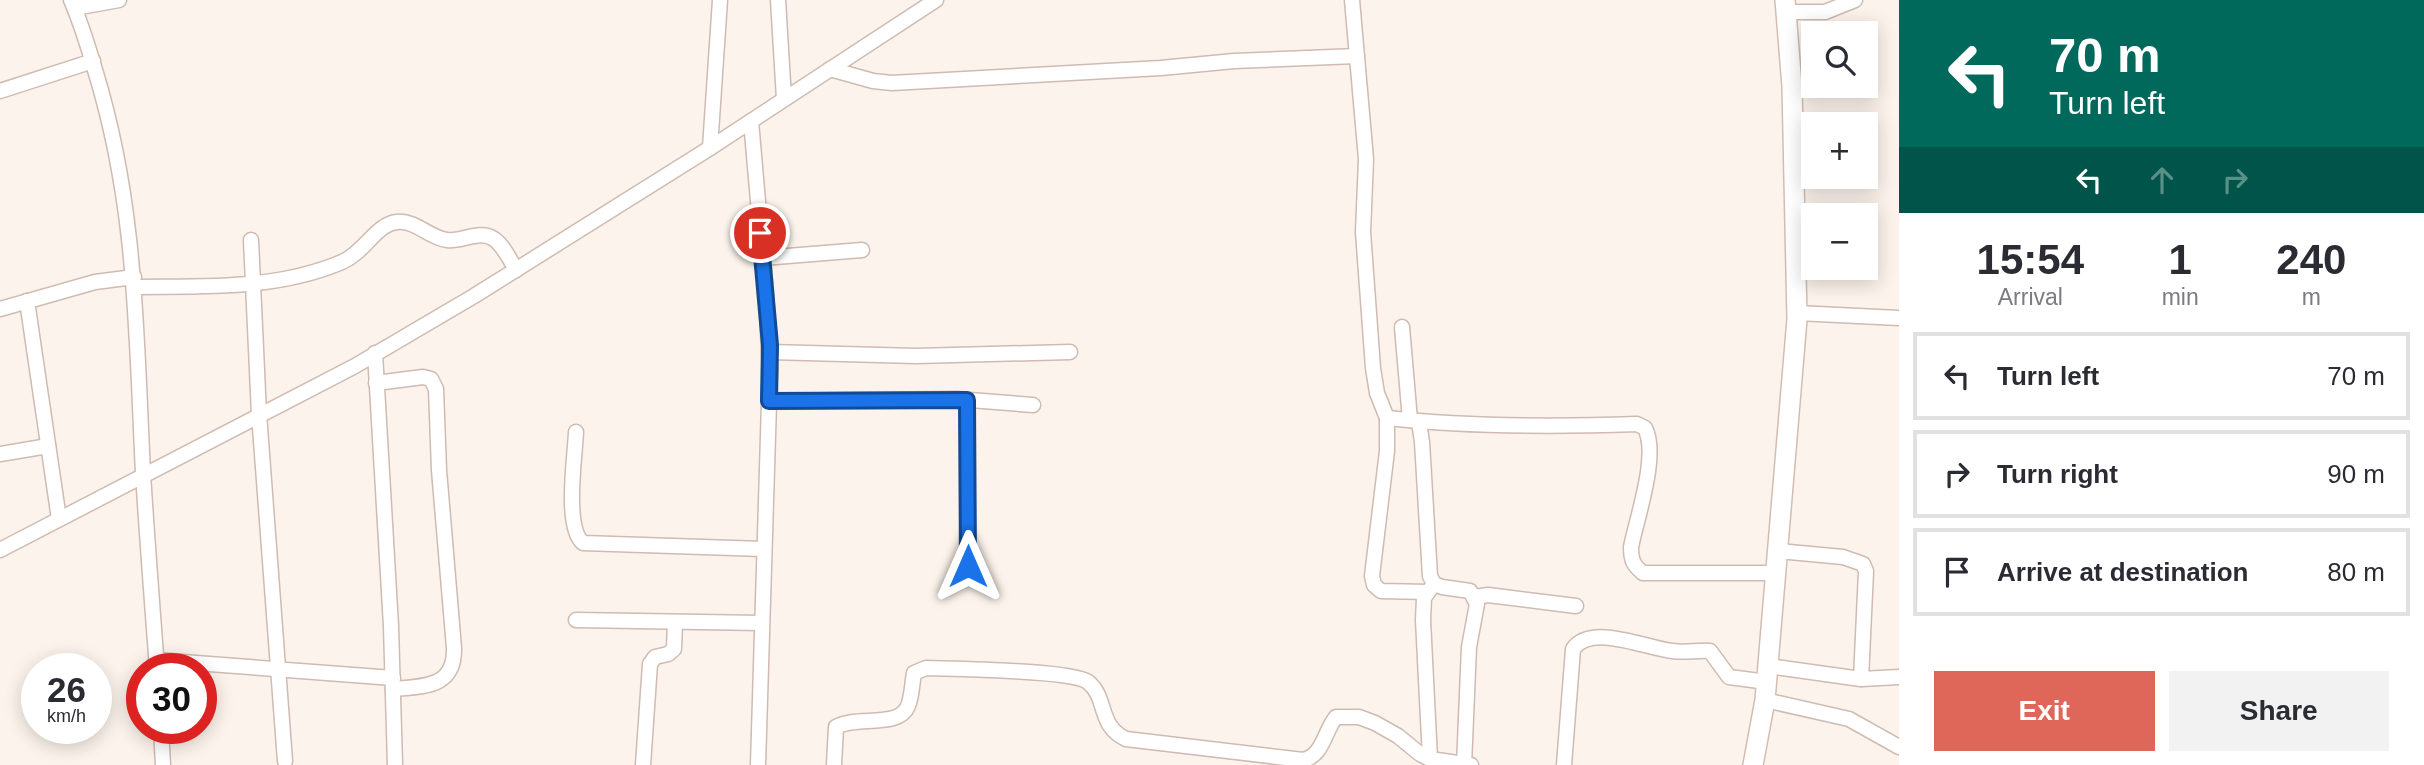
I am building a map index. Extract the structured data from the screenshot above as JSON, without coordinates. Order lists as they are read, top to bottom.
{
  "page": {
    "turn": ["70 m", "Turn left"],
    "map_buttons": ["+", "−"],
    "eta": [
      "15:54",
      "Arrival",
      "1",
      "min",
      "240",
      "m"
    ],
    "list": [
      {
        "name": "Turn left",
        "value": "70 m"
      },
      {
        "name": "Turn right",
        "value": "90 m"
      },
      {
        "name": "Arrive at destination",
        "value": "80 m"
      }
    ],
    "speed": "26 km/h",
    "limit": "30",
    "buttons": ["Exit", "Share"]
  }
}
